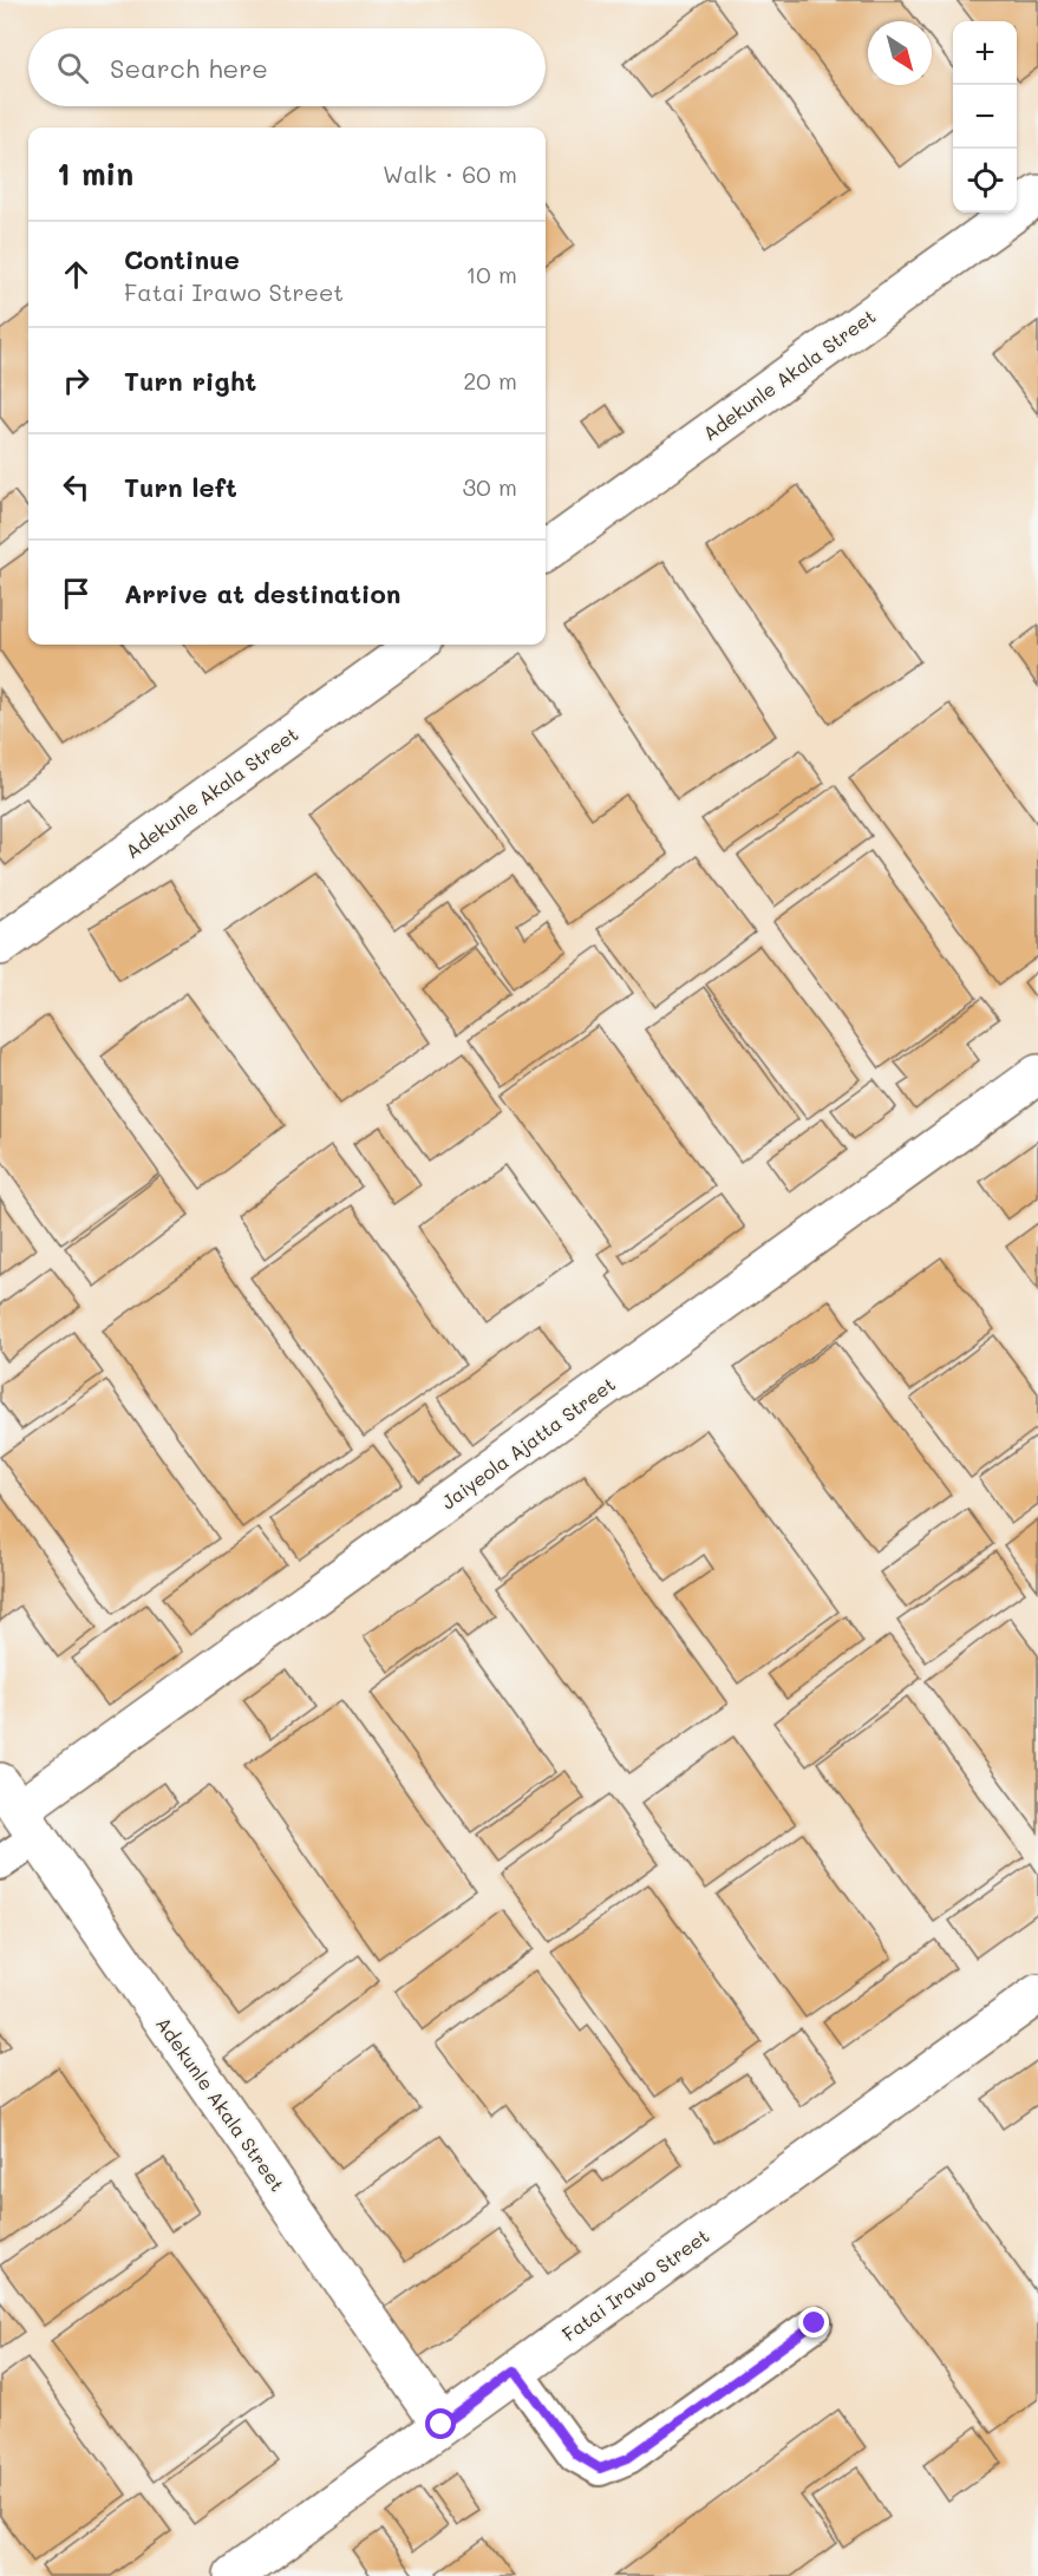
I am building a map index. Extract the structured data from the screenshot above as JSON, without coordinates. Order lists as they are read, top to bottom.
{
  "streets": {
    "street": ["Adekunle Akala Street", "Jaiyeola Ajatta Street", "Fatai Irawo Street"]
  },
  "crossings": [
    ["Adekunle Akala Street", "Jaiyeola Ajatta Street"],
    ["Adekunle Akala Street", "Fatai Irawo Street"]
  ],
  "north": "bottom right",
  "page": {
    "map_buttons": ["+", "−"],
    "search": "Search here",
    "heading": ["1 min", "Walk · 60 m"],
    "list": [
      ["Continue", "Fatai Irawo Street", "10 m"],
      ["Turn right", "20 m"],
      ["Turn left", "30 m"],
      "Arrive at destination"
    ]
  }
}
